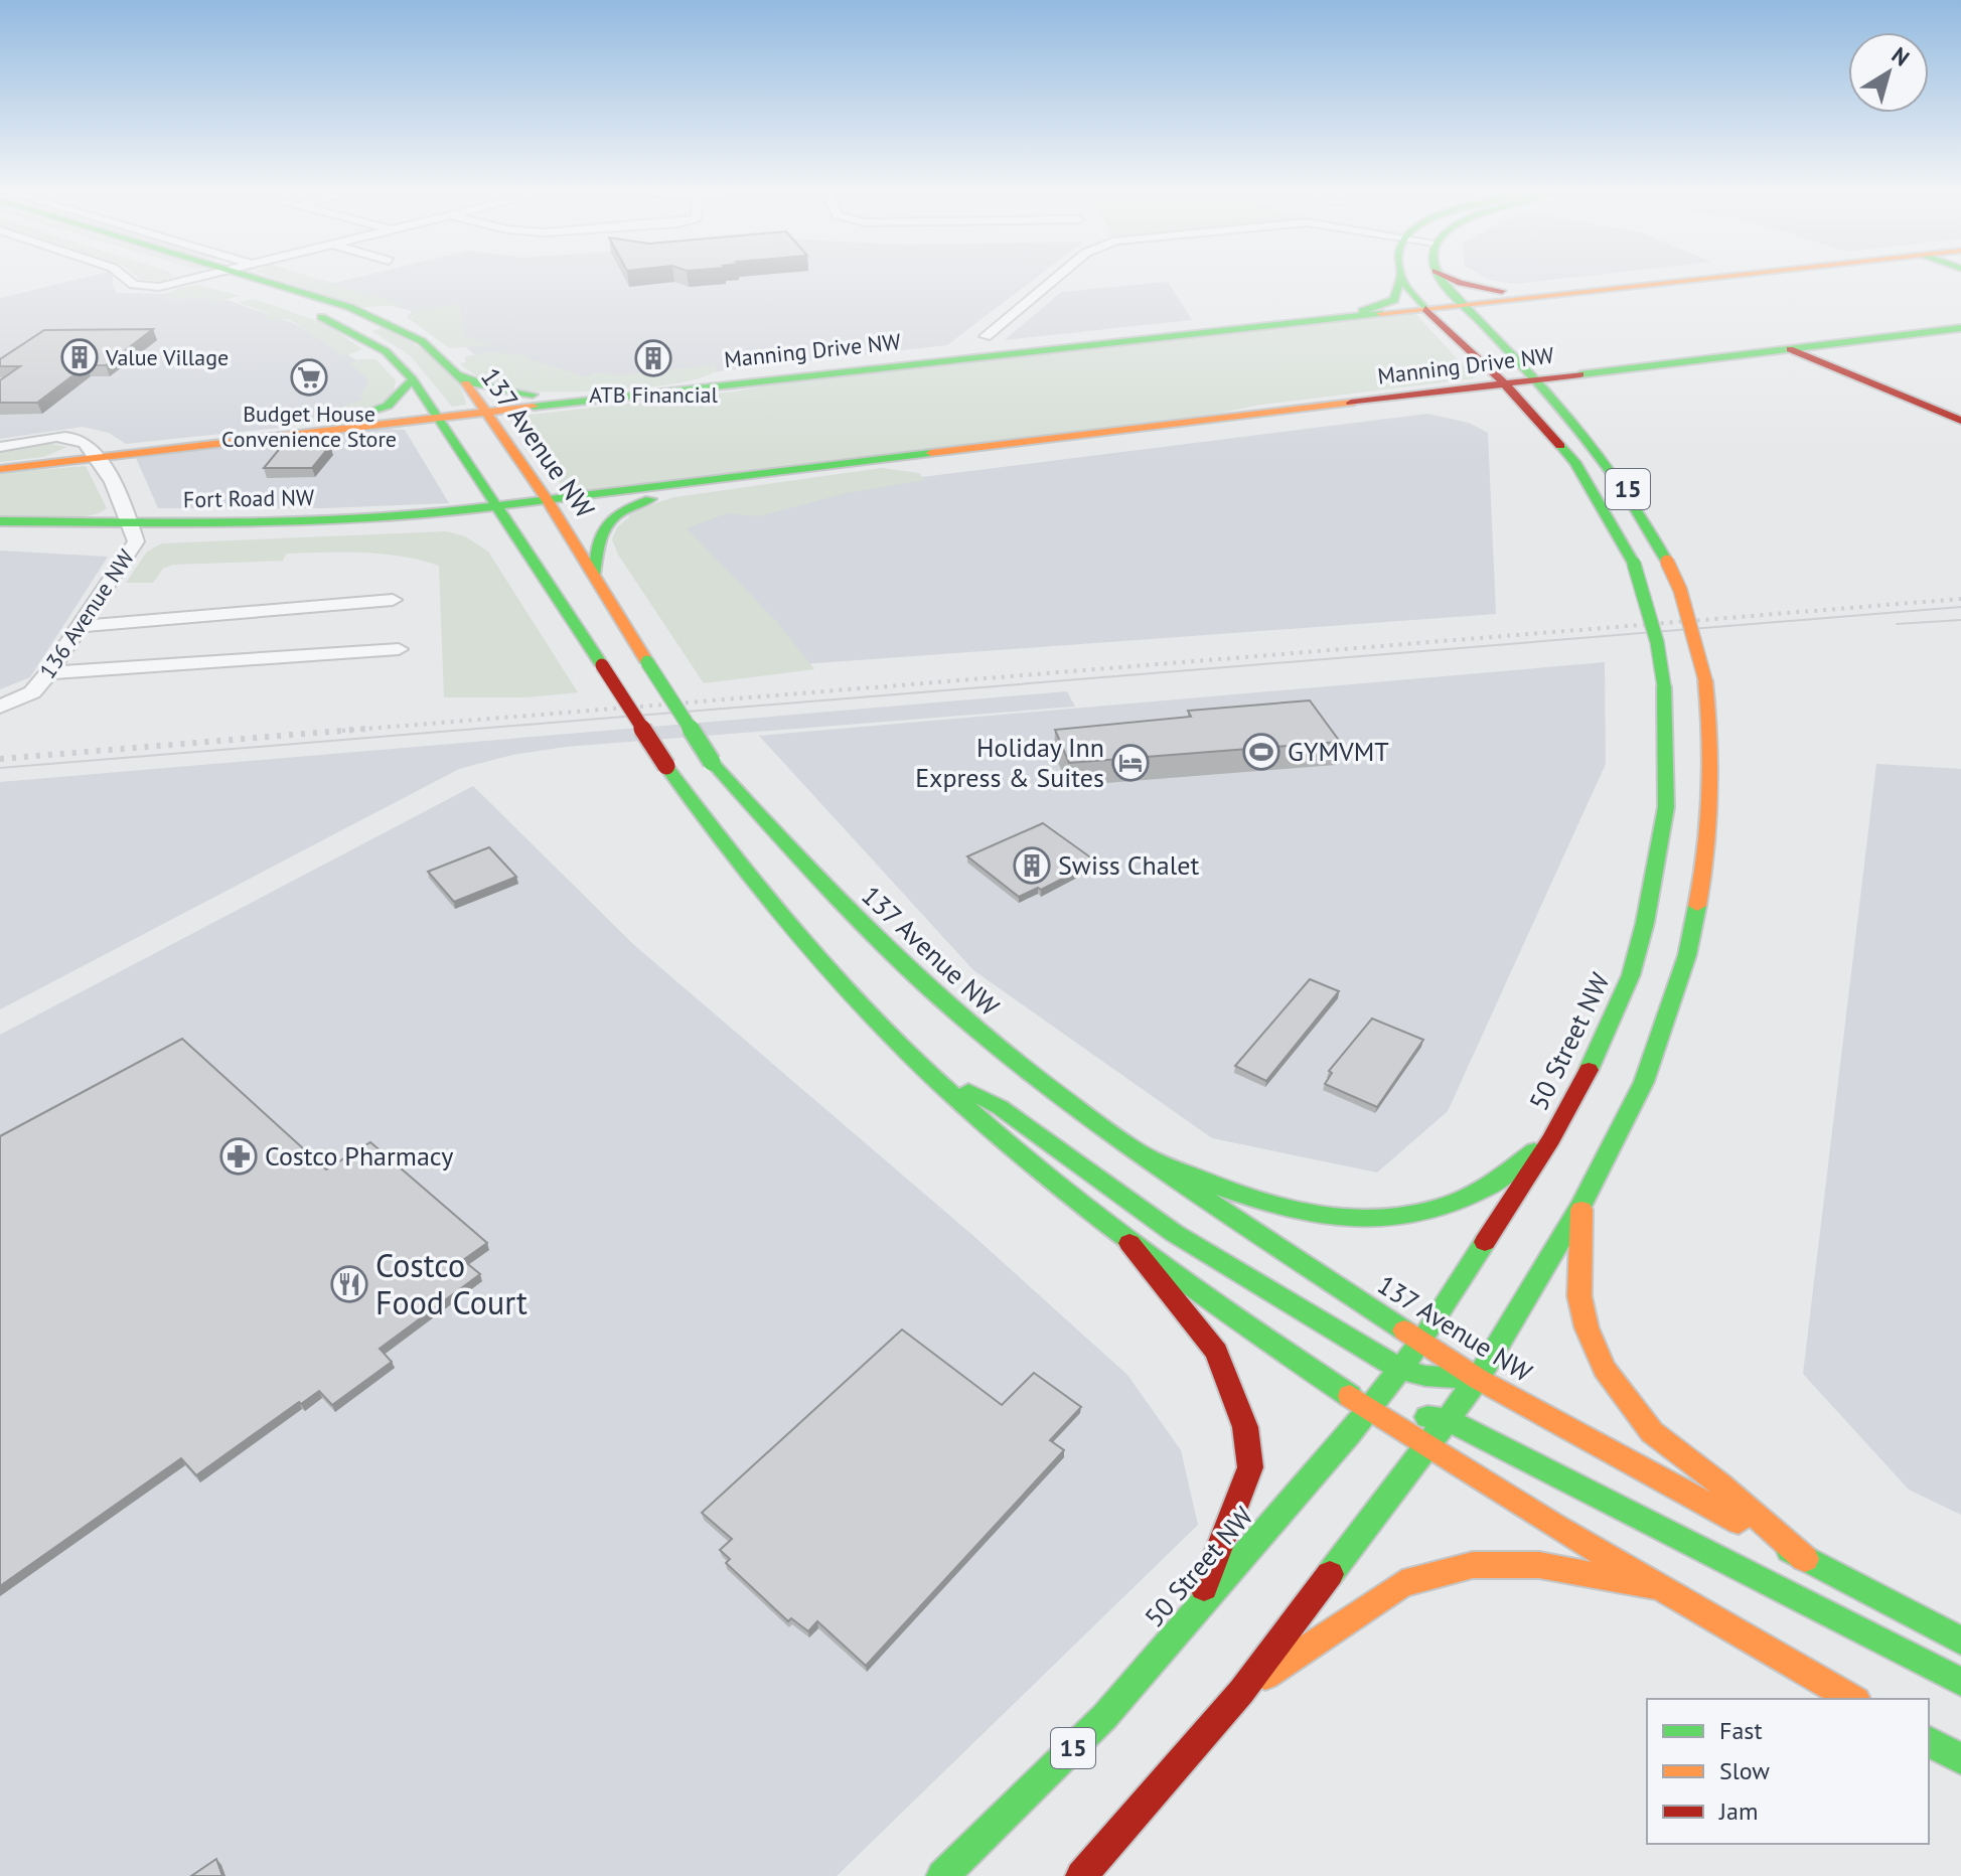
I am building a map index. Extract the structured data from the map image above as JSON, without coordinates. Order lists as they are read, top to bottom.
{
  "streets": {
    "main road": [
      "Manning Drive NW",
      "137 Avenue NW",
      "15",
      "Fort Road NW",
      "50 Street NW"
    ],
    "street": ["136 Avenue NW"]
  },
  "crossings": [
    ["Manning Drive NW", "137 Avenue NW"],
    ["Manning Drive NW", "Fort Road NW"],
    ["Manning Drive NW", "50 Street NW"],
    ["137 Avenue NW", "Fort Road NW"],
    ["137 Avenue NW", "50 Street NW"],
    ["Fort Road NW", "136 Avenue NW"]
  ],
  "places": {
    "building": ["Value Village", "ATB Financial", "Swiss Chalet"],
    "supermarket": ["Budget House Convenience Store"],
    "sports": ["GYMVMT"],
    "hotel": ["Holiday Inn Express & Suites"],
    "pharmacy": ["Costco Pharmacy"],
    "restaurant": ["Costco Food Court"]
  },
  "legend": ["Fast", "Slow", "Jam"],
  "north": "top right"
}
